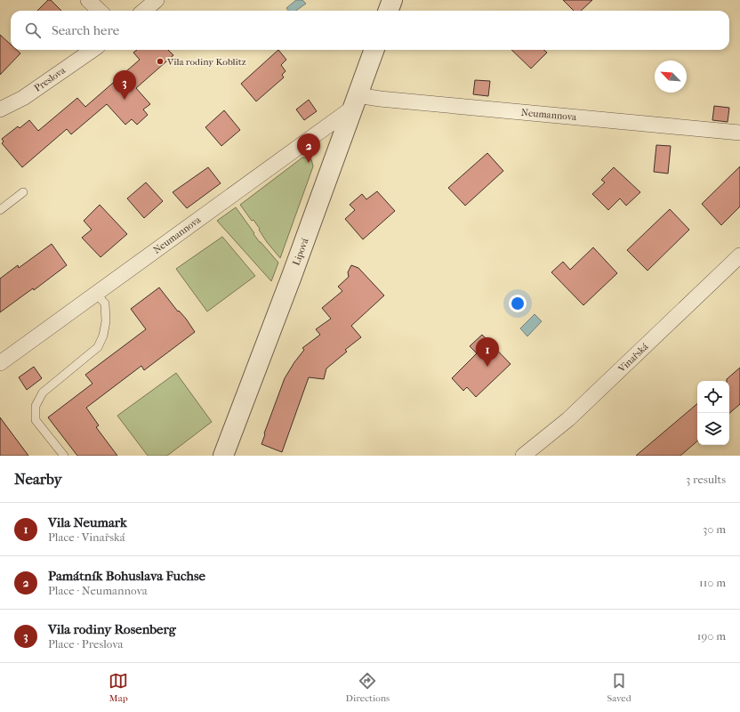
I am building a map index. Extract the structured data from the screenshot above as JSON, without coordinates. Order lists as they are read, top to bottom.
{
  "streets": {
    "street": [
      "Preslova",
      "Neumannova",
      "Lipová",
      "Vinařská"
    ]
  },
  "crossings": [
    ["Neumannova", "Lipová"]
  ],
  "places": ["Vila rodiny Koblitz"],
  "north": "top left",
  "page": {
    "search": "Search here",
    "pins": ["3", "2", "1"],
    "heading": ["Nearby", "3 results"],
    "list": [
      {
        "mark": "1",
        "name": "Vila Neumark",
        "note": "Place · Vinařská",
        "value": "30 m"
      },
      {
        "mark": "2",
        "name": "Památník Bohuslava Fuchse",
        "note": "Place · Neumannova",
        "value": "110 m"
      },
      {
        "mark": "3",
        "name": "Vila rodiny Rosenberg",
        "note": "Place · Preslova",
        "value": "190 m"
      }
    ],
    "nav": ["Map", "Directions", "Saved"]
  }
}
